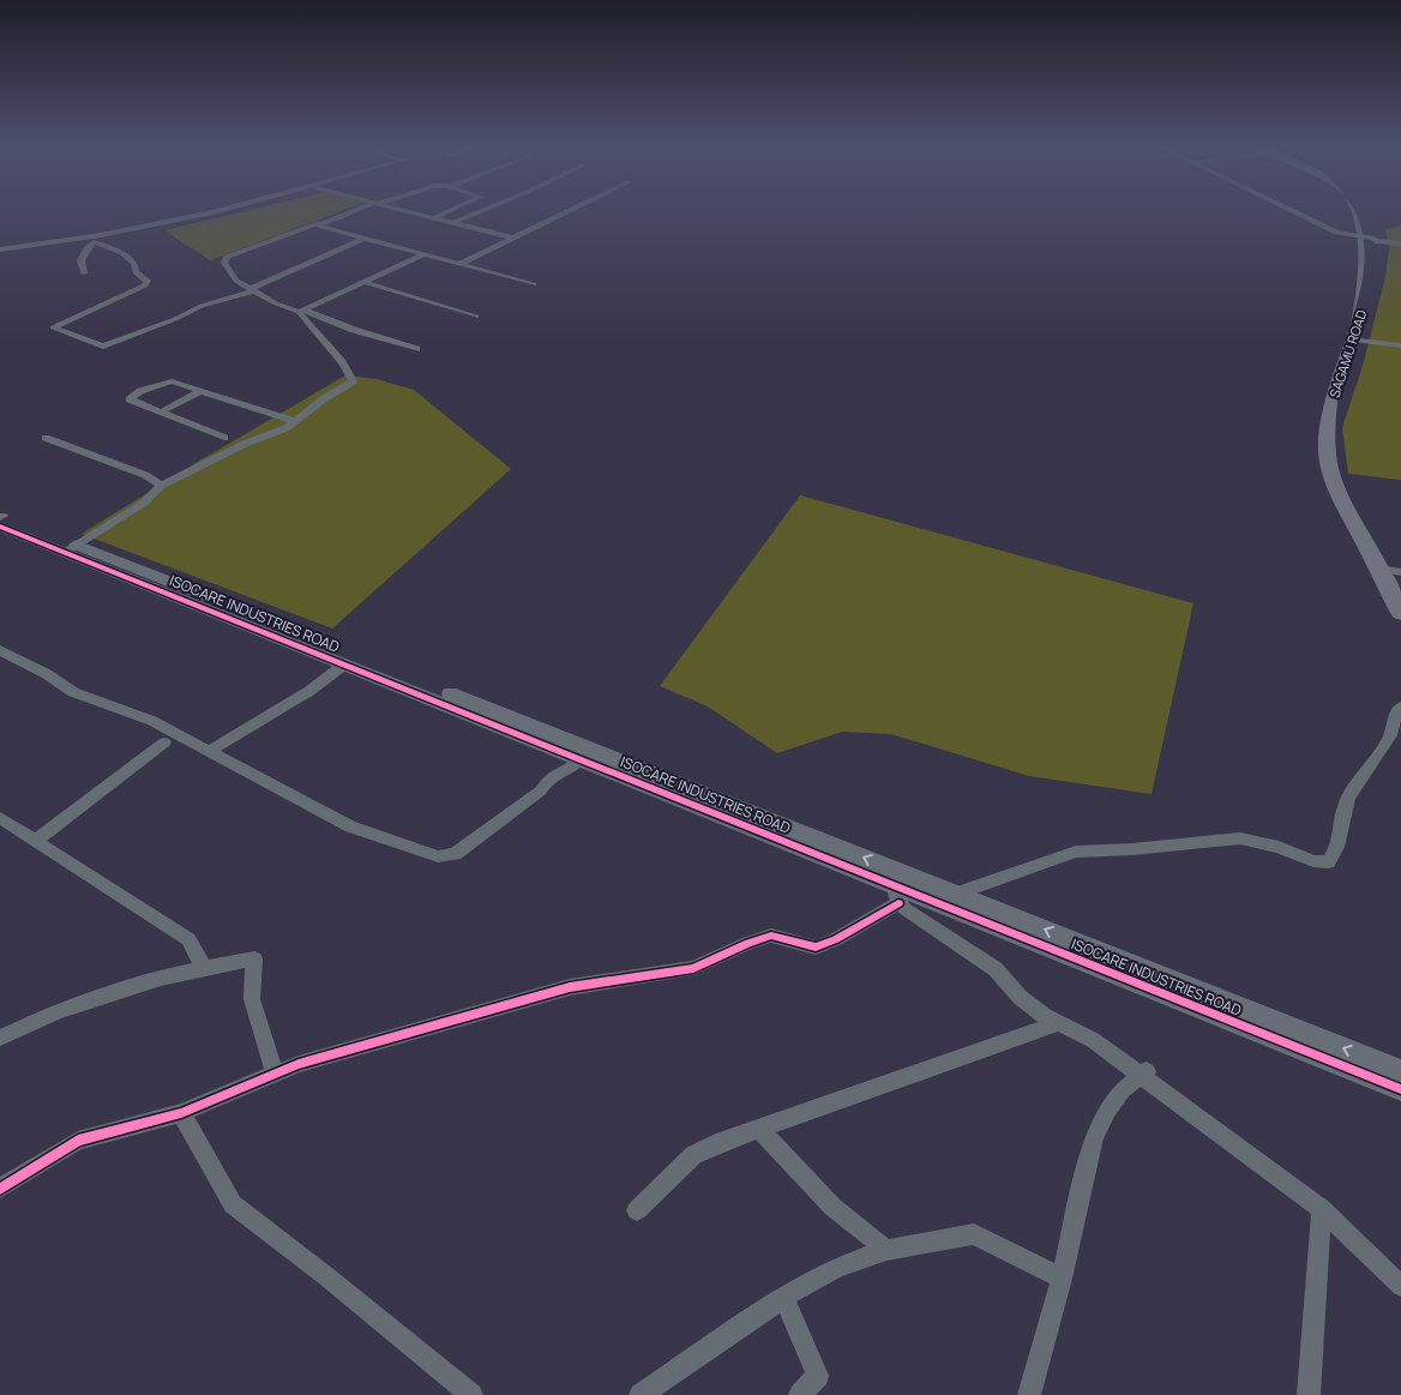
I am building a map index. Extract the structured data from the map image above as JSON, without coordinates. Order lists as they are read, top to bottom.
{
  "streets": {
    "highway": ["SAGAMU ROAD"],
    "street": ["ISOCARE INDUSTRIES ROAD"]
  }
}
